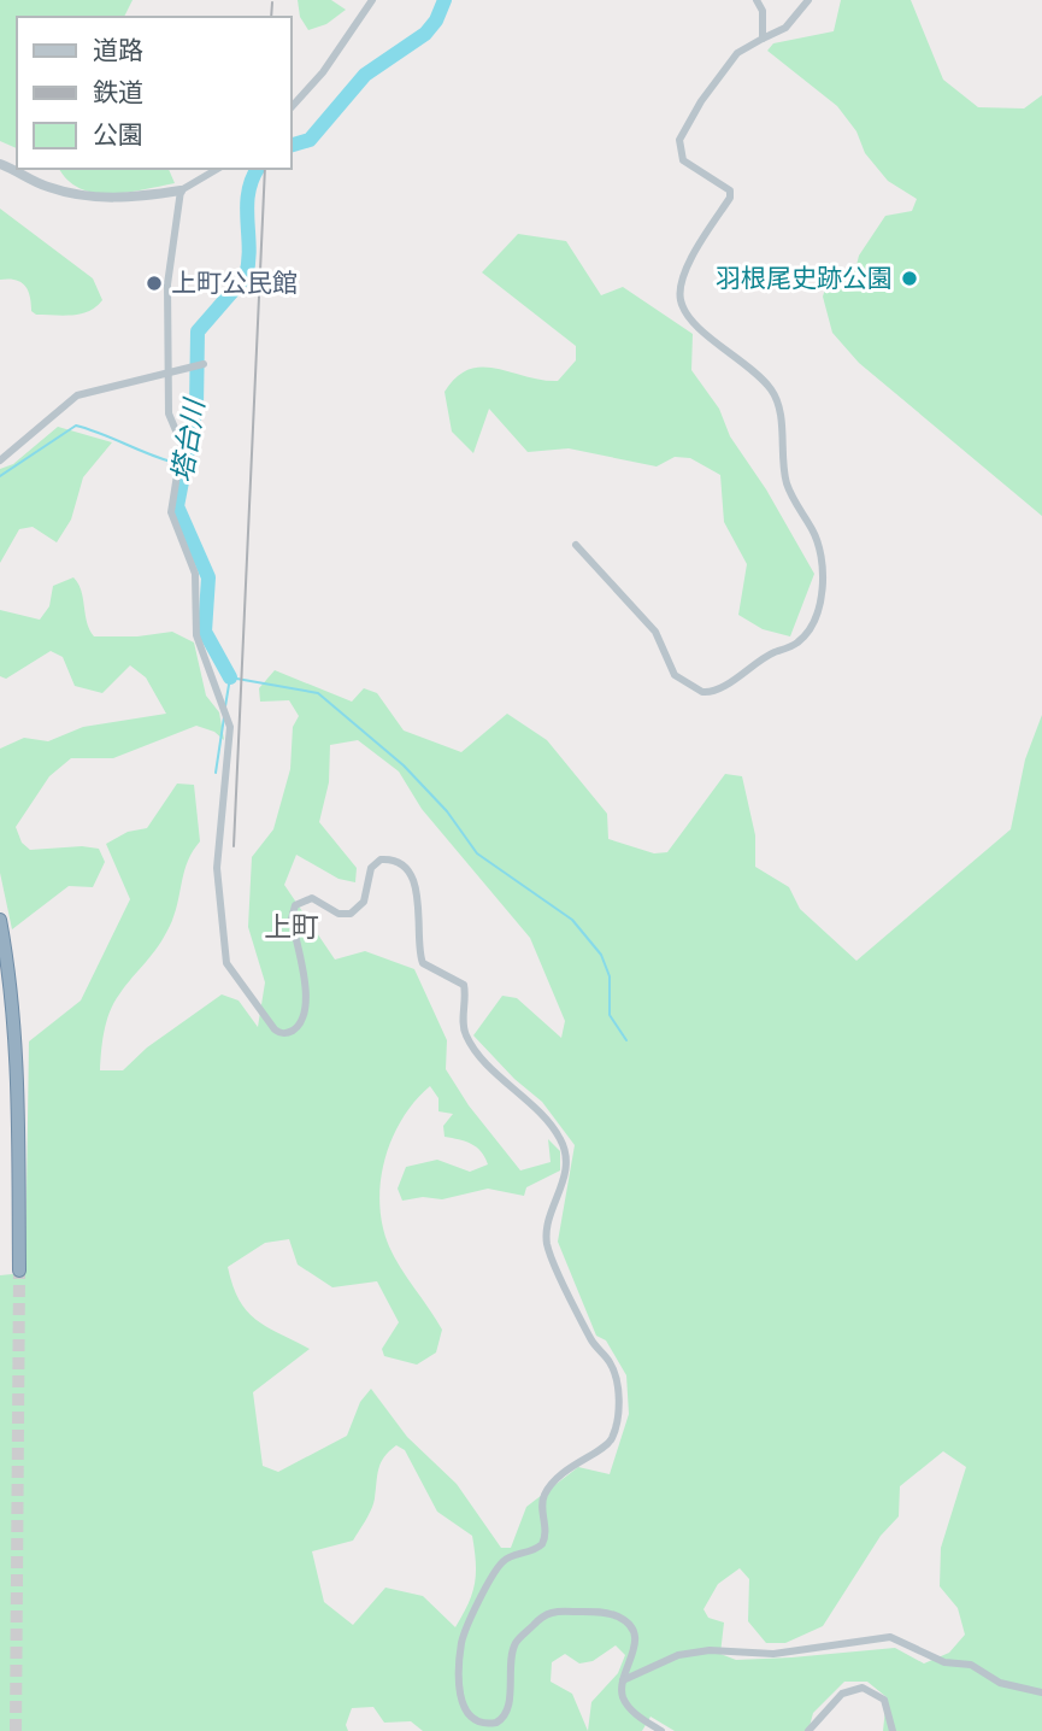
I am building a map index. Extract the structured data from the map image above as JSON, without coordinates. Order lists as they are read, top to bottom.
{
  "districts": ["上町"],
  "water": ["塔台川"],
  "places": ["羽根尾史跡公園", "上町公民館"],
  "legend": ["道路", "鉄道", "公園"]
}
